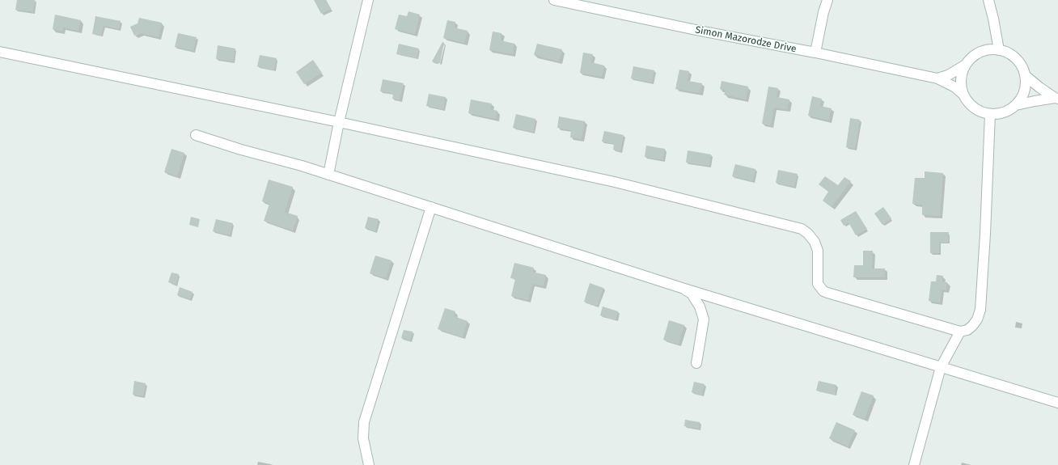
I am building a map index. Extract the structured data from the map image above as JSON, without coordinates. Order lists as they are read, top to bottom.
{
  "streets": {
    "street": ["Simon Mazorodze Drive"]
  }
}
